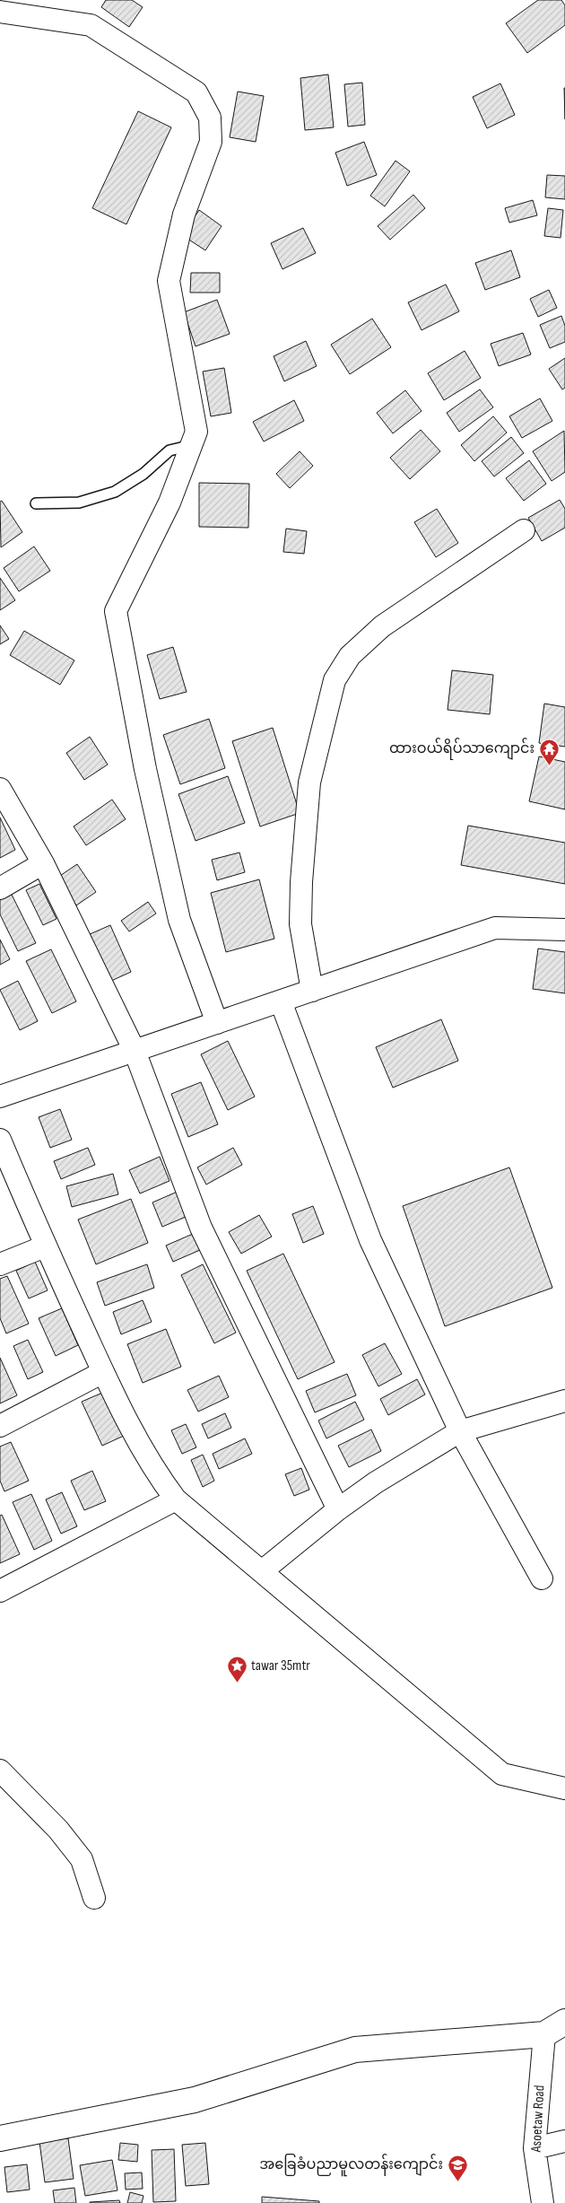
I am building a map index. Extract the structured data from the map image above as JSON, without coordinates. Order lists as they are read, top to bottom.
{
  "streets": {
    "street": ["Asoetaw Road"]
  },
  "places": {
    "temple": ["ထားဝယ်ရိပ်သာကျောင်း"],
    "place": ["tawar 35mtr"],
    "school or university": ["အခြေခံပညာမူလတန်းကျောင်း"]
  }
}
